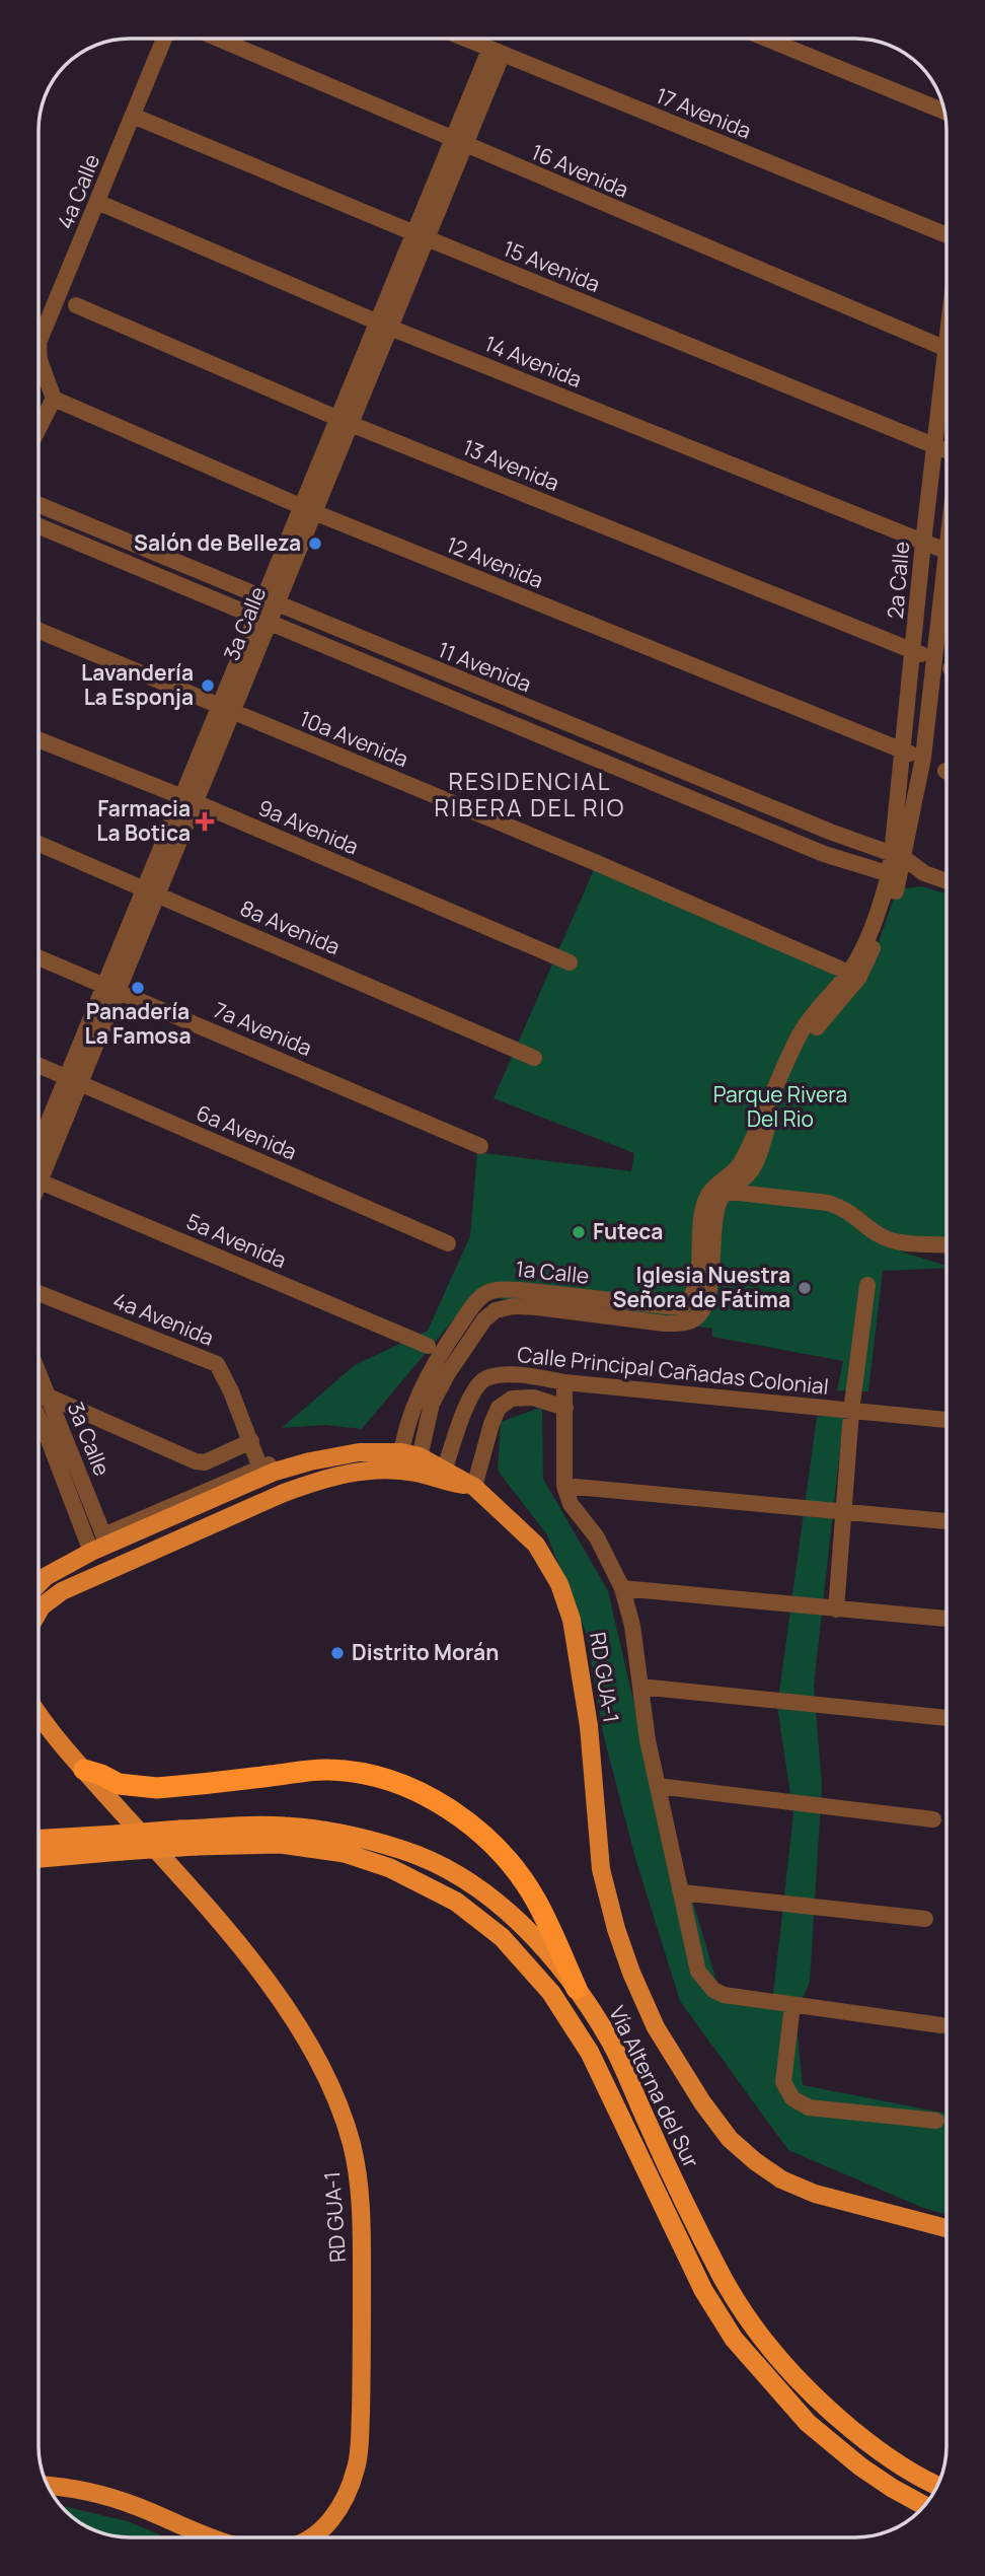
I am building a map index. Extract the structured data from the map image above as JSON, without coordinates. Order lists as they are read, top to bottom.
{
  "streets": {
    "highway": ["Vía Alterna del Sur"],
    "main road": ["RD GUA-1"],
    "street": [
      "17 Avenida",
      "16 Avenida",
      "4a Calle",
      "15 Avenida",
      "14 Avenida",
      "13 Avenida",
      "12 Avenida",
      "2a Calle",
      "3a Calle",
      "11 Avenida",
      "10a Avenida",
      "9a Avenida",
      "8a Avenida",
      "7a Avenida",
      "6a Avenida",
      "5a Avenida",
      "1a Calle",
      "4a Avenida",
      "Calle Principal Cañadas Colonial"
    ]
  },
  "crossings": [
    ["17 Avenida", "3a Calle"],
    ["16 Avenida", "3a Calle"],
    ["4a Calle", "15 Avenida"],
    ["4a Calle", "14 Avenida"],
    ["4a Calle", "12 Avenida"],
    ["15 Avenida", "2a Calle"],
    ["15 Avenida", "3a Calle"],
    ["14 Avenida", "2a Calle"],
    ["14 Avenida", "3a Calle"],
    ["13 Avenida", "2a Calle"],
    ["13 Avenida", "3a Calle"],
    ["12 Avenida", "2a Calle"],
    ["12 Avenida", "3a Calle"],
    ["2a Calle", "11 Avenida"],
    ["3a Calle", "11 Avenida"],
    ["3a Calle", "10a Avenida"],
    ["3a Calle", "9a Avenida"],
    ["3a Calle", "8a Avenida"],
    ["3a Calle", "7a Avenida"],
    ["3a Calle", "6a Avenida"],
    ["3a Calle", "RD GUA-1"],
    ["1a Calle", "RD GUA-1"],
    ["4a Avenida", "RD GUA-1"],
    ["Calle Principal Cañadas Colonial", "RD GUA-1"]
  ],
  "districts": ["RESIDENCIAL RIBERA DEL RIO"],
  "parks": ["Parque Rivera Del Rio"],
  "places": {
    "other": [
      "Salón de Belleza",
      "Lavandería La Esponja",
      "Panadería La Famosa",
      "Futeca",
      "Iglesia Nuestra Señora de Fátima",
      "Distrito Morán"
    ],
    "health": ["Farmacia La Botica"]
  }
}
